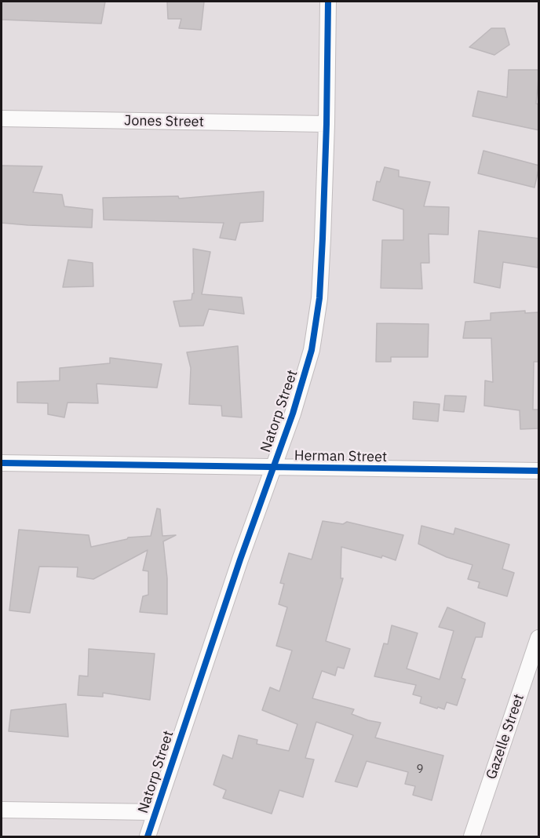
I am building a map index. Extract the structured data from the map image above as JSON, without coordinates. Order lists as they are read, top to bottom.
{
  "streets": {
    "street": [
      "Jones Street",
      "Natorp Street",
      "Herman Street",
      "Gazelle Street"
    ]
  },
  "crossings": [
    ["Jones Street", "Natorp Street"],
    ["Natorp Street", "Herman Street"]
  ],
  "house_numbers": ["9"]
}
